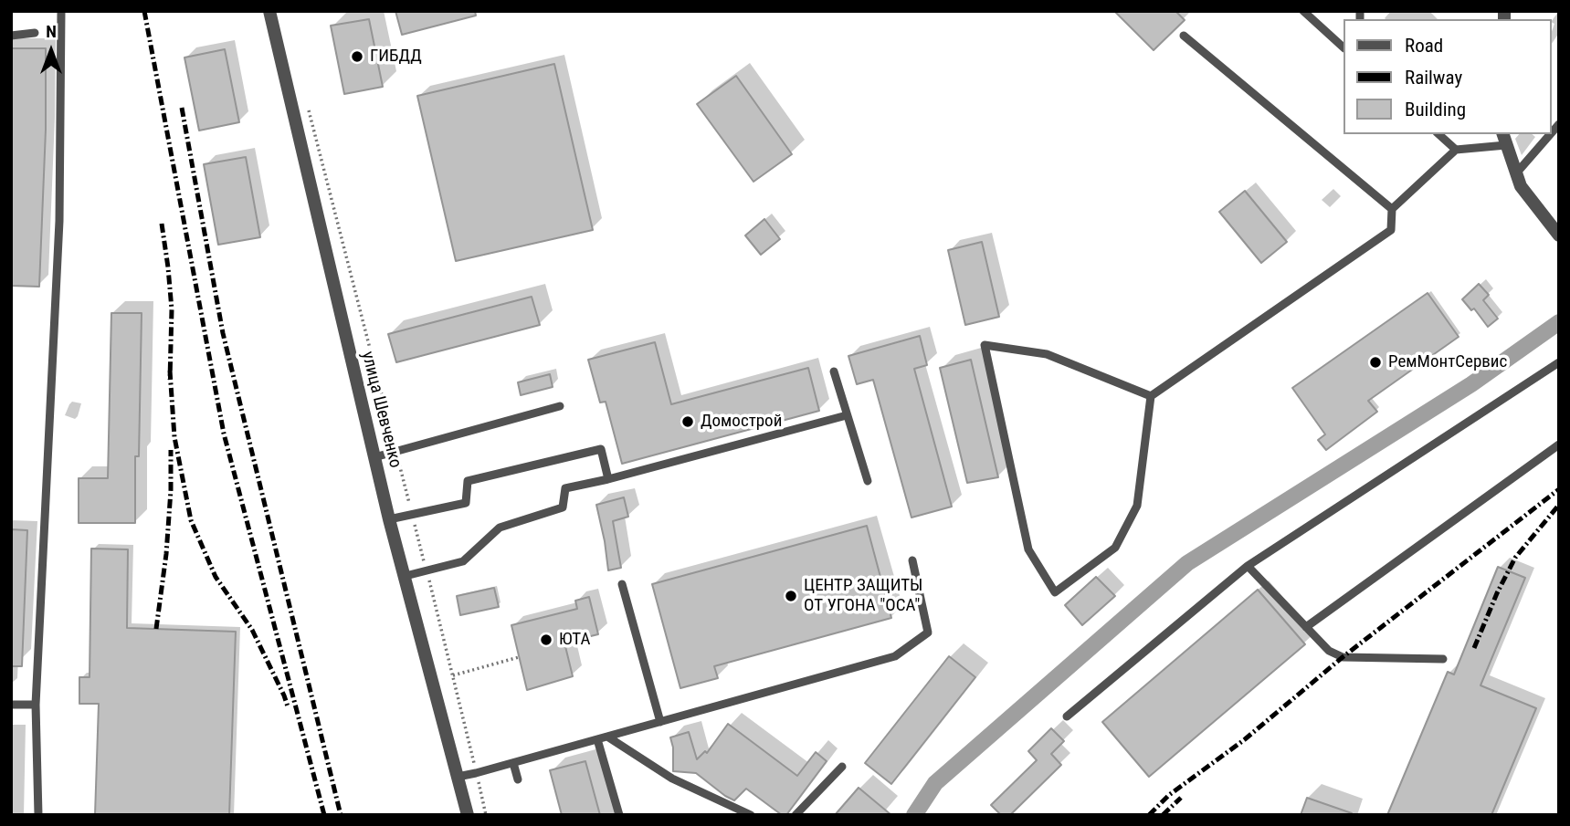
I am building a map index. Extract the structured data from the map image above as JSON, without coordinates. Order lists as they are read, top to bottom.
{
  "streets": {
    "street": ["улица Шевченко"]
  },
  "places": [
    "ГИБДД",
    "РемМонтСервис",
    "Домострой",
    "ЦЕНТР ЗАЩИТЫ ОТ УГОНА \"ОСА\"",
    "ЮТА"
  ],
  "legend": ["Road", "Railway", "Building"],
  "north": "top"
}
